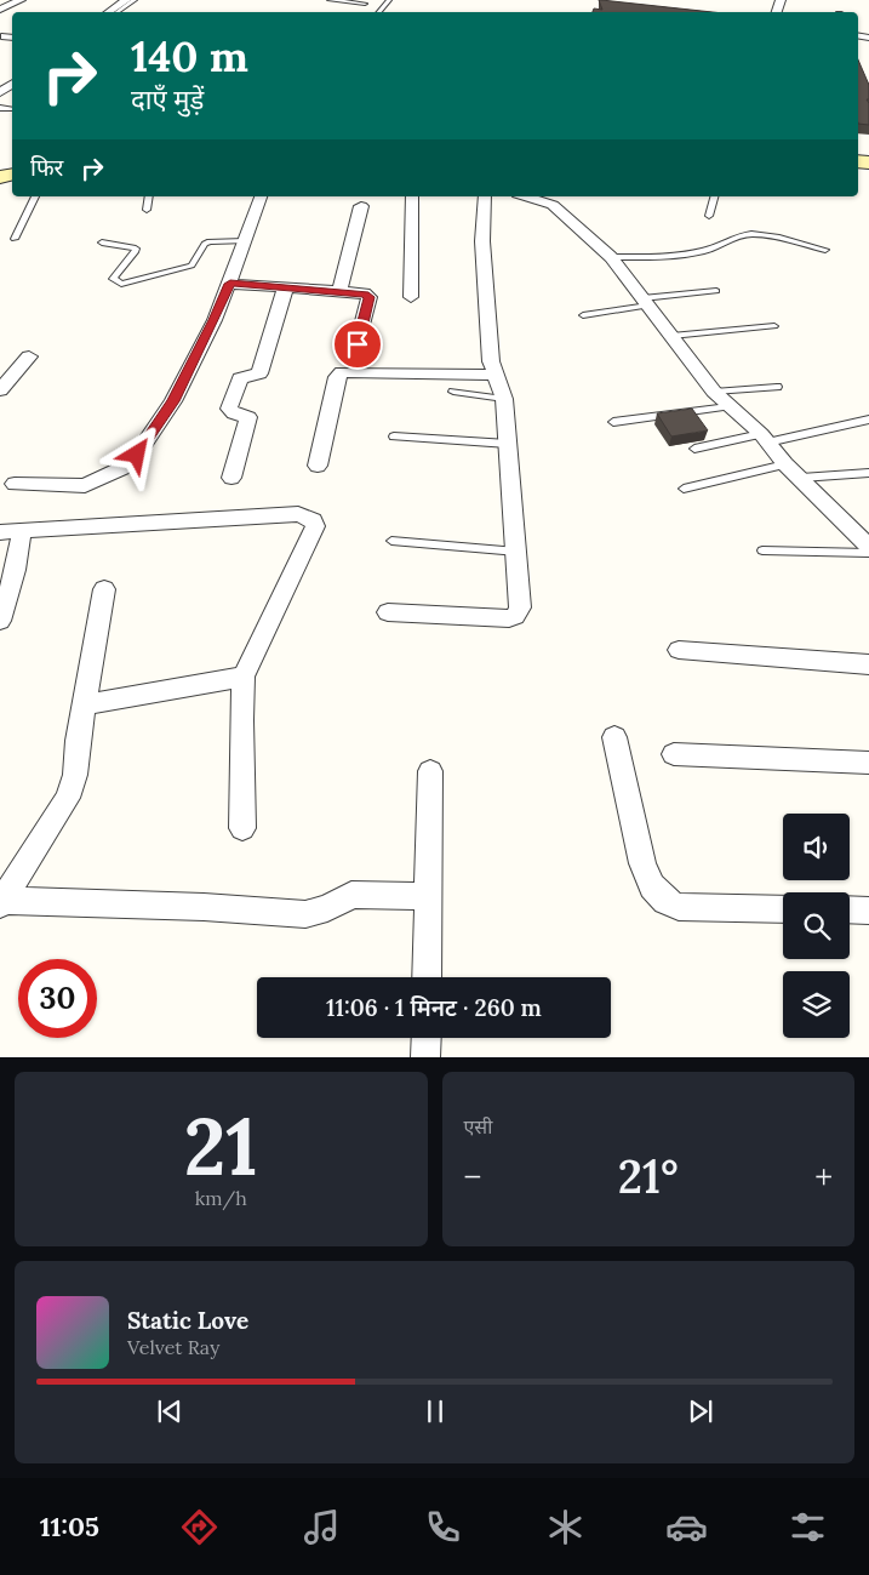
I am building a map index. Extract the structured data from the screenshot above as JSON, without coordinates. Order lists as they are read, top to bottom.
{
  "page": {
    "turn": ["140 m", "दाएँ मुड़ें"],
    "then": "फिर",
    "limit": "30",
    "trip": "11:06 · 1 मिनट · 260 m",
    "tile": [
      ["21", "km/h"],
      "एसी"
    ],
    "heat": ["−", "21°", "+"],
    "song": ["Static Love", "Velvet Ray"],
    "tabs": "11:05"
  }
}
